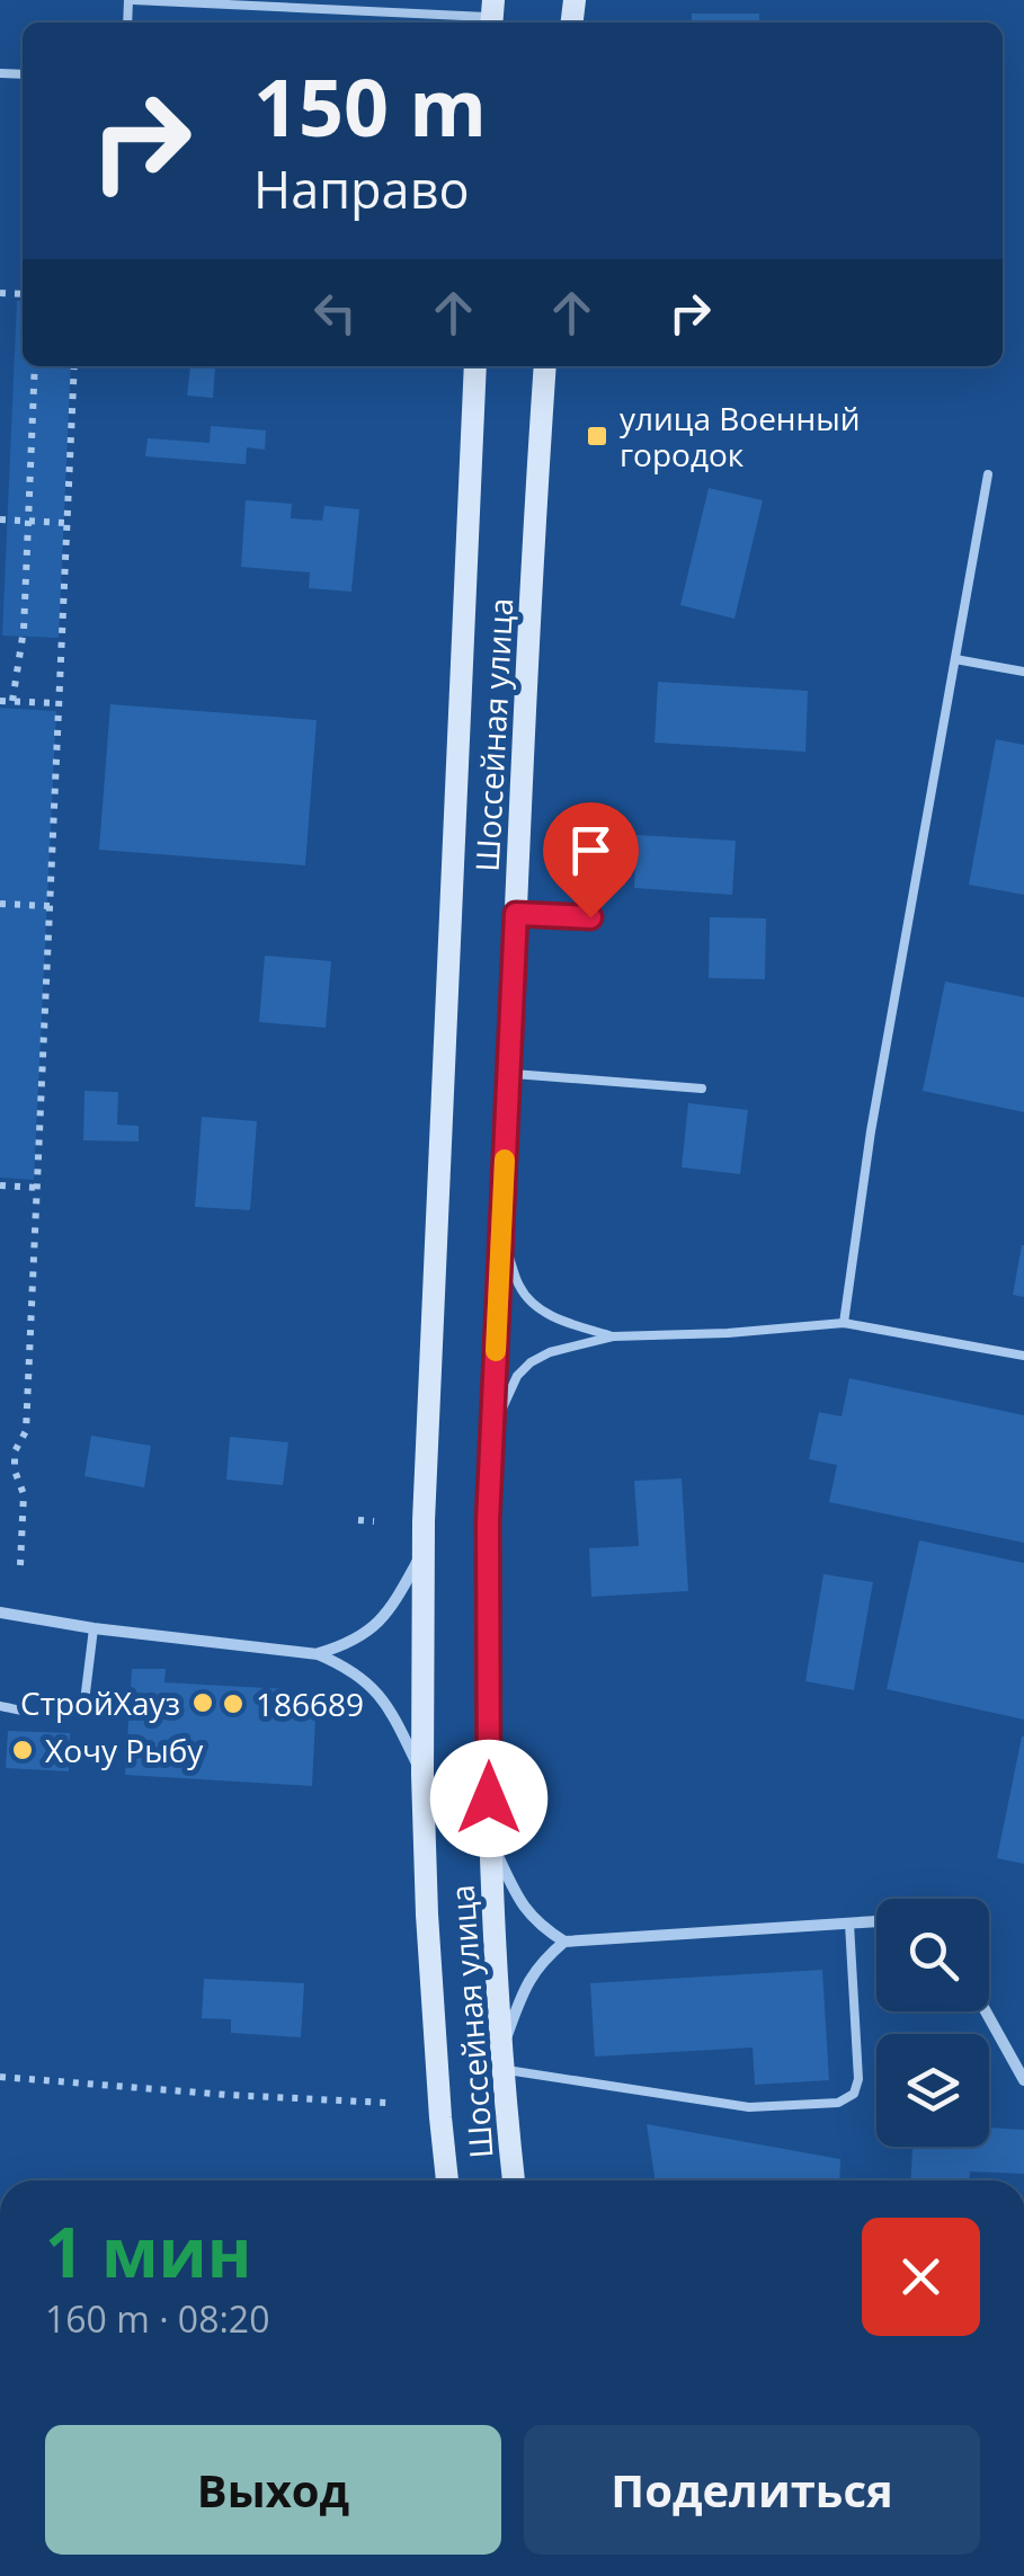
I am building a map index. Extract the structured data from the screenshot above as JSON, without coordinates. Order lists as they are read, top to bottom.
{
  "streets": {
    "main road": ["Шоссейная улица"]
  },
  "places": {
    "transit": ["улица Военный городок"],
    "other": ["СтройХауз", "186689", "Хочу Рыбу"]
  },
  "page": {
    "turn": ["150 m", "Направо"],
    "heading": ["1 мин", "160 m · 08:20"],
    "buttons": ["Выход", "Поделиться"]
  }
}
